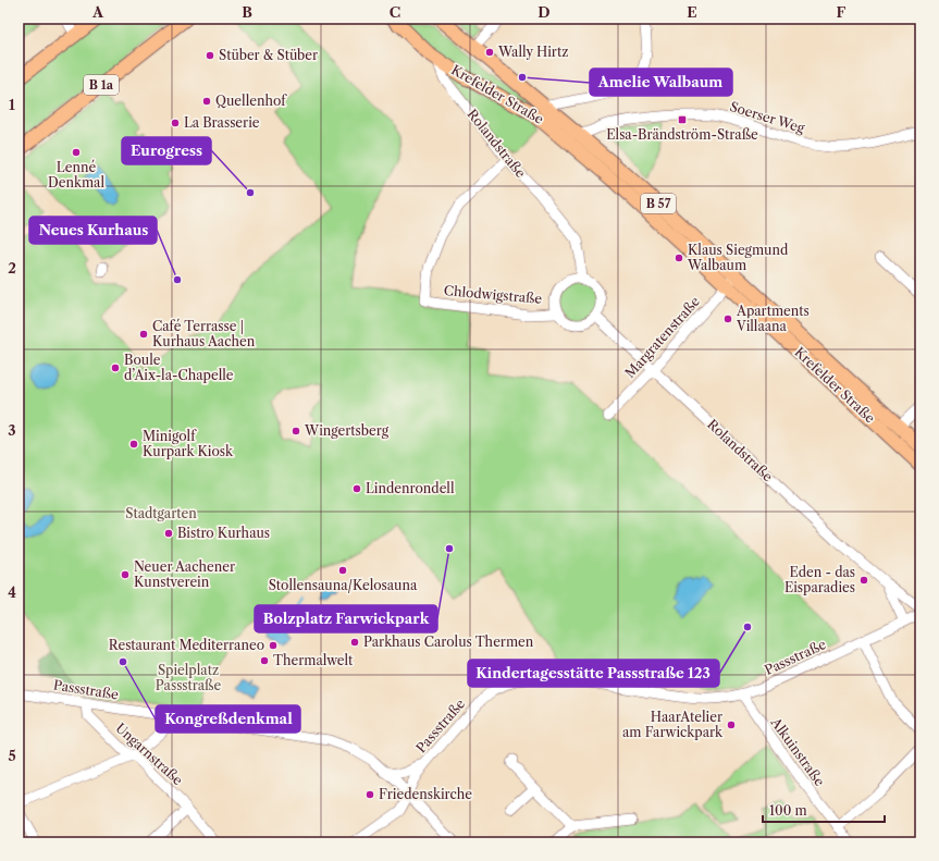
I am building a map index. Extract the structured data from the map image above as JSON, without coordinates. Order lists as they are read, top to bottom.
{
  "streets": {
    "main road": [
      "B 1a",
      "Krefelder Straße",
      "Rolandstraße",
      "B 57"
    ],
    "street": [
      "Soerser Weg",
      "Chlodwigstraße",
      "Margratenstraße",
      "Passstraße",
      "Alkuinstraße",
      "Ungarnstraße"
    ]
  },
  "crossings": [
    ["Krefelder Straße", "Soerser Weg"],
    ["Krefelder Straße", "Rolandstraße"],
    ["Krefelder Straße", "Margratenstraße"],
    ["Rolandstraße", "Chlodwigstraße"],
    ["Rolandstraße", "Margratenstraße"],
    ["Rolandstraße", "Passstraße"],
    ["Passstraße", "Alkuinstraße"],
    ["Passstraße", "Ungarnstraße"]
  ],
  "parks": ["Stadtgarten", "Spielplatz Passstraße"],
  "places": {
    "other": [
      "Wally Hirtz",
      "Stüber & Stüber",
      "Amelie Walbaum",
      "Quellenhof",
      "La Brasserie",
      "Lenné Denkmal",
      "Eurogress",
      "Klaus Siegmund Walbaum",
      "Neues Kurhaus",
      "Apartments Villaana",
      "Café Terrasse | Kurhaus Aachen",
      "Boule d’Aix-la-Chapelle",
      "Wingertsberg",
      "Minigolf Kurpark Kiosk",
      "Lindenrondell",
      "Bistro Kurhaus",
      "Bolzplatz Farwickpark",
      "Stollensauna/Kelosauna",
      "Neuer Aachener Kunstverein",
      "Eden - das Eisparadies",
      "Kindertagesstätte Passstraße 123",
      "Parkhaus Carolus Thermen",
      "Restaurant Mediterraneo",
      "Thermalwelt",
      "Kongreßdenkmal",
      "HaarAtelier am Farwickpark",
      "Friedenskirche"
    ],
    "transit": ["Elsa-Brändström-Straße"]
  },
  "scale_bar": "100 m",
  "grid": {
    "columns": [
      "A",
      "B",
      "C",
      "D",
      "E",
      "F"
    ],
    "rows": [
      "1",
      "2",
      "3",
      "4",
      "5"
    ]
  }
}
